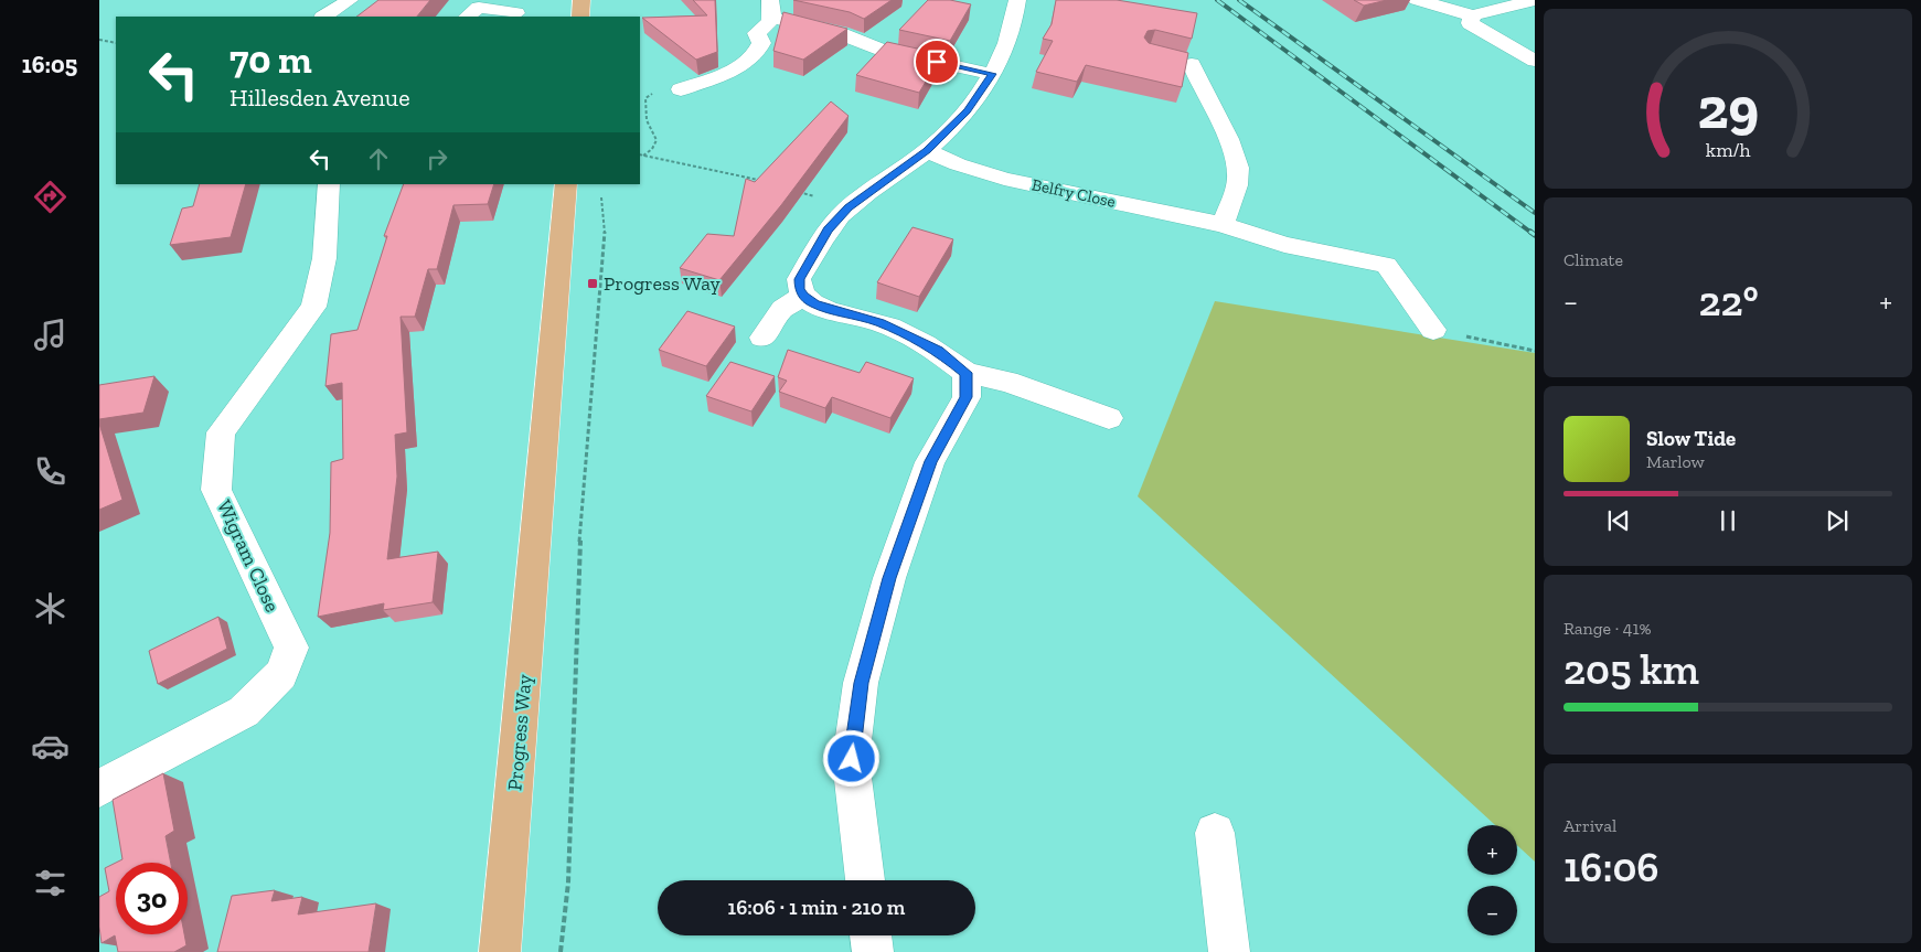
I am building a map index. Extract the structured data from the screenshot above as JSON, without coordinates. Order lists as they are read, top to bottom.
{
  "streets": {
    "main road": ["Progress Way"],
    "street": ["Belfry Close", "Wigram Close"]
  },
  "places": {
    "transit": ["Progress Way"]
  },
  "page": {
    "tabs": "16:05",
    "turn": ["70 m", "Hillesden Avenue"],
    "tile": [
      "Climate",
      ["Range · 41%", "205 km"],
      ["Arrival", "16:06"]
    ],
    "heat": ["−", "22°", "+"],
    "song": ["Slow Tide", "Marlow"],
    "map_buttons": ["+", "−"],
    "limit": "30",
    "trip": "16:06 · 1 min · 210 m",
    "gauge": ["29", "km/h"]
  }
}
